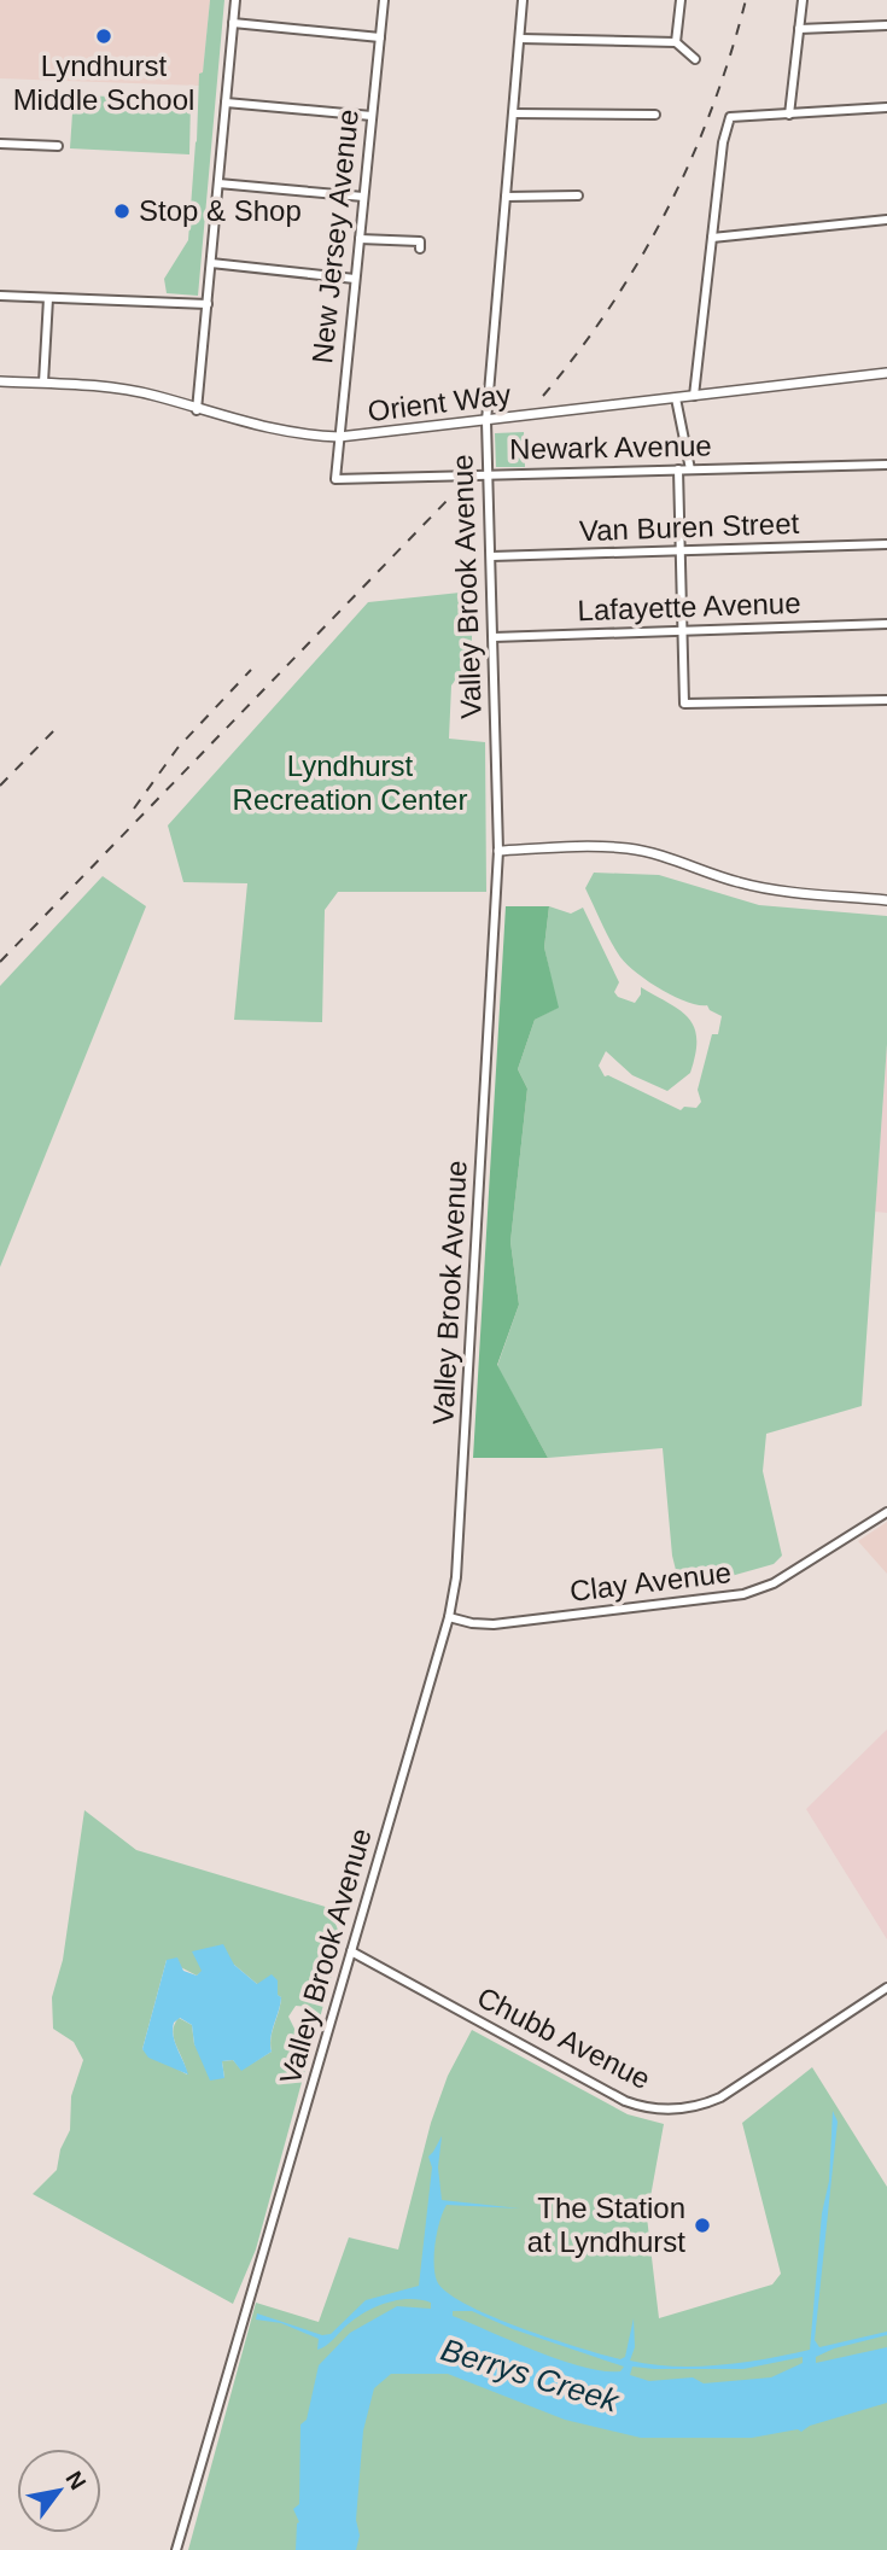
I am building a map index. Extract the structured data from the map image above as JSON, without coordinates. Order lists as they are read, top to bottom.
{
  "streets": {
    "street": [
      "New Jersey Avenue",
      "Orient Way",
      "Newark Avenue",
      "Van Buren Street",
      "Valley Brook Avenue",
      "Lafayette Avenue",
      "Clay Avenue",
      "Chubb Avenue"
    ]
  },
  "crossings": [
    ["New Jersey Avenue", "Orient Way"],
    ["New Jersey Avenue", "Newark Avenue"],
    ["Orient Way", "Valley Brook Avenue"],
    ["Newark Avenue", "Valley Brook Avenue"],
    ["Van Buren Street", "Valley Brook Avenue"],
    ["Valley Brook Avenue", "Lafayette Avenue"],
    ["Valley Brook Avenue", "Clay Avenue"],
    ["Valley Brook Avenue", "Chubb Avenue"]
  ],
  "water": ["Berrys Creek"],
  "parks": ["Lyndhurst Recreation Center"],
  "places": ["Lyndhurst Middle School", "Stop & Shop", "The Station at Lyndhurst"],
  "north": "top right"
}
